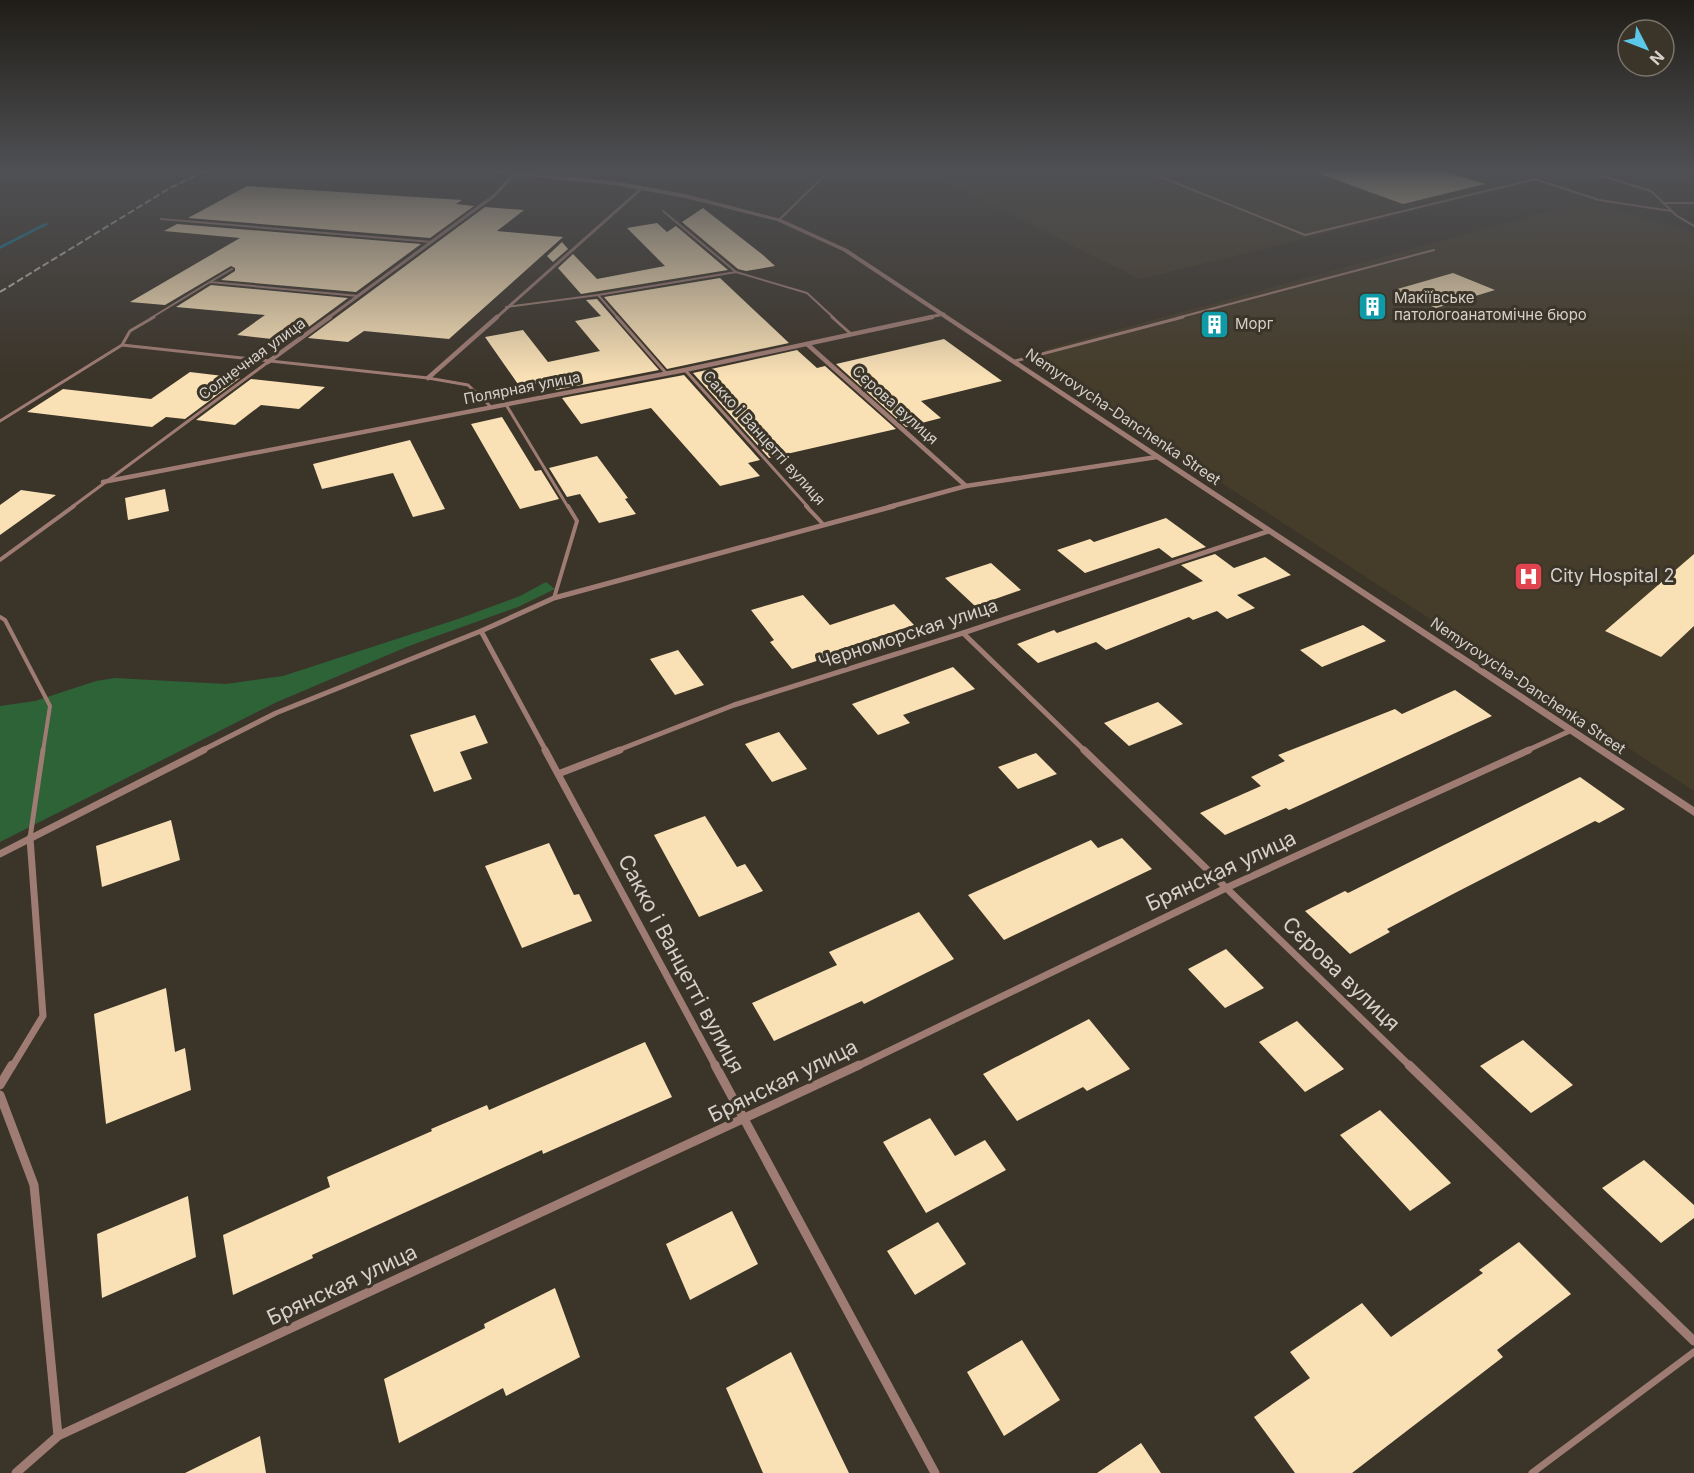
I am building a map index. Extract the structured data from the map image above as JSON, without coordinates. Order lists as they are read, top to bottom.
{
  "streets": {
    "street": [
      "Солнечная улица",
      "Полярная улица",
      "Сєрова вулиця",
      "Nemyrovycha-Danchenka Street",
      "Сакко і Ванцетті вулиця",
      "Черноморская улица",
      "Брянская улица"
    ]
  },
  "crossings": [
    ["Солнечная улица", "Полярная улица"],
    ["Полярная улица", "Сєрова вулиця"],
    ["Полярная улица", "Nemyrovycha-Danchenka Street"],
    ["Полярная улица", "Сакко і Ванцетті вулиця"],
    ["Сєрова вулиця", "Черноморская улица"],
    ["Сєрова вулиця", "Брянская улица"],
    ["Nemyrovycha-Danchenka Street", "Черноморская улица"],
    ["Nemyrovycha-Danchenka Street", "Брянская улица"],
    ["Сакко і Ванцетті вулиця", "Черноморская улица"],
    ["Сакко і Ванцетті вулиця", "Брянская улица"]
  ],
  "places": {
    "building": ["Макіївське патологоанатомічне бюро", "Морг"],
    "hospital": ["City Hospital 2"]
  },
  "north": "bottom right"
}
